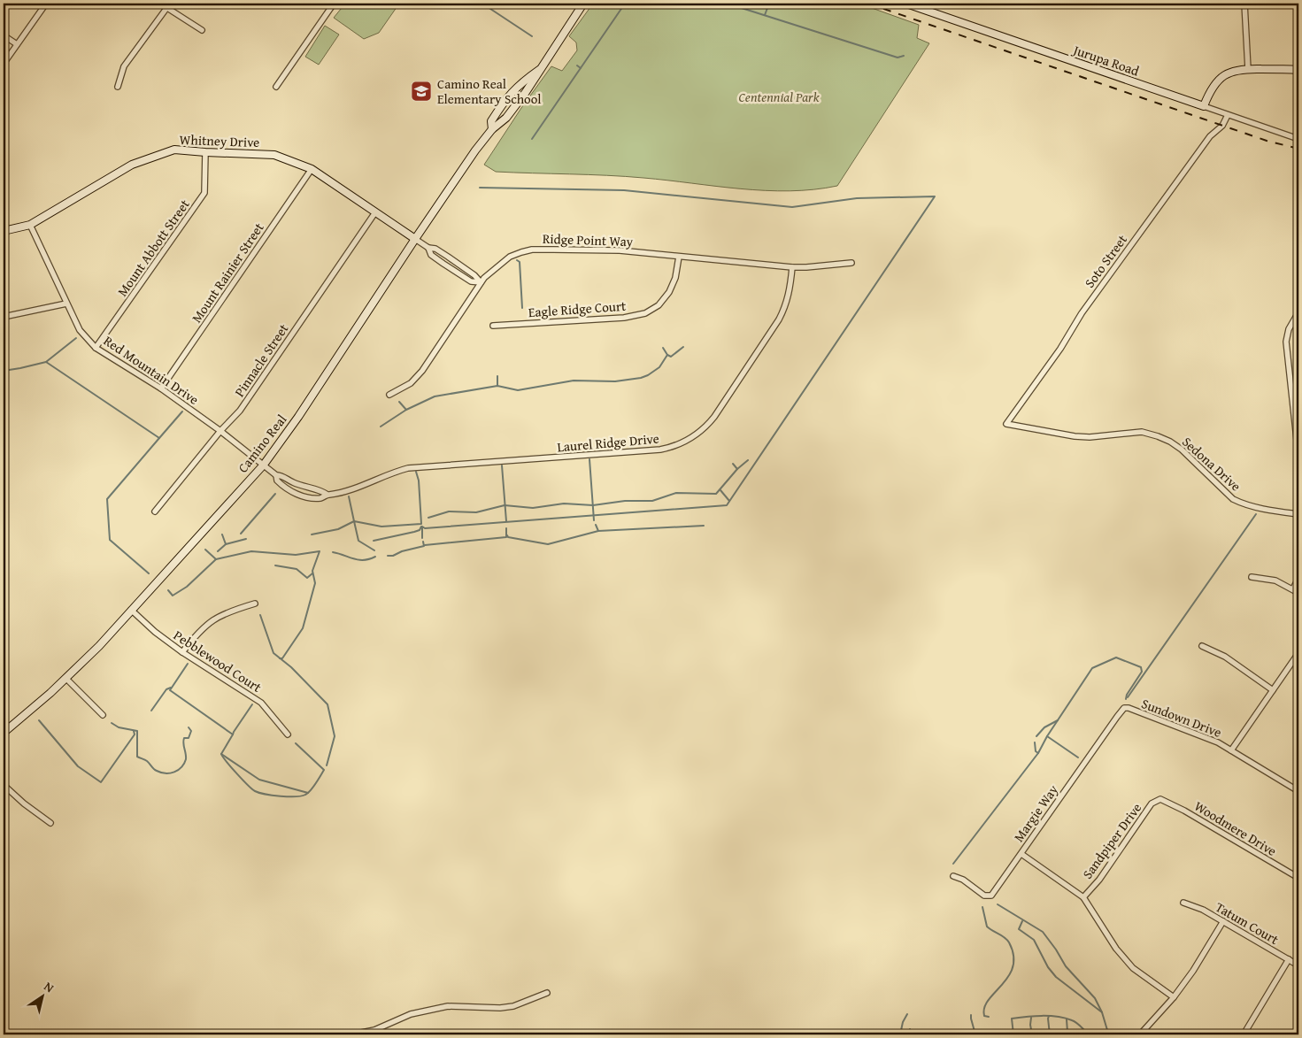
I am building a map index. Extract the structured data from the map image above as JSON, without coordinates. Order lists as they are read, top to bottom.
{
  "streets": {
    "main road": ["Jurupa Road", "Whitney Drive", "Camino Real"],
    "street": [
      "Ridge Point Way",
      "Mount Abbott Street",
      "Soto Street",
      "Mount Rainier Street",
      "Eagle Ridge Court",
      "Pinnacle Street",
      "Red Mountain Drive",
      "Laurel Ridge Drive",
      "Sedona Drive",
      "Pebblewood Court",
      "Sundown Drive",
      "Margie Way",
      "Woodmere Drive",
      "Sandpiper Drive",
      "Tatum Court"
    ]
  },
  "crossings": [
    ["Jurupa Road", "Soto Street"],
    ["Whitney Drive", "Ridge Point Way"],
    ["Whitney Drive", "Mount Abbott Street"],
    ["Whitney Drive", "Mount Rainier Street"],
    ["Whitney Drive", "Pinnacle Street"],
    ["Whitney Drive", "Red Mountain Drive"],
    ["Whitney Drive", "Camino Real"],
    ["Ridge Point Way", "Eagle Ridge Court"],
    ["Ridge Point Way", "Laurel Ridge Drive"],
    ["Mount Abbott Street", "Red Mountain Drive"],
    ["Soto Street", "Sedona Drive"],
    ["Mount Rainier Street", "Red Mountain Drive"],
    ["Pinnacle Street", "Red Mountain Drive"],
    ["Red Mountain Drive", "Laurel Ridge Drive"],
    ["Red Mountain Drive", "Camino Real"],
    ["Laurel Ridge Drive", "Camino Real"],
    ["Camino Real", "Pebblewood Court"],
    ["Sundown Drive", "Margie Way"],
    ["Woodmere Drive", "Sandpiper Drive"]
  ],
  "parks": ["Centennial Park"],
  "places": {
    "school or university": ["Camino Real Elementary School"]
  },
  "north": "top right"
}
